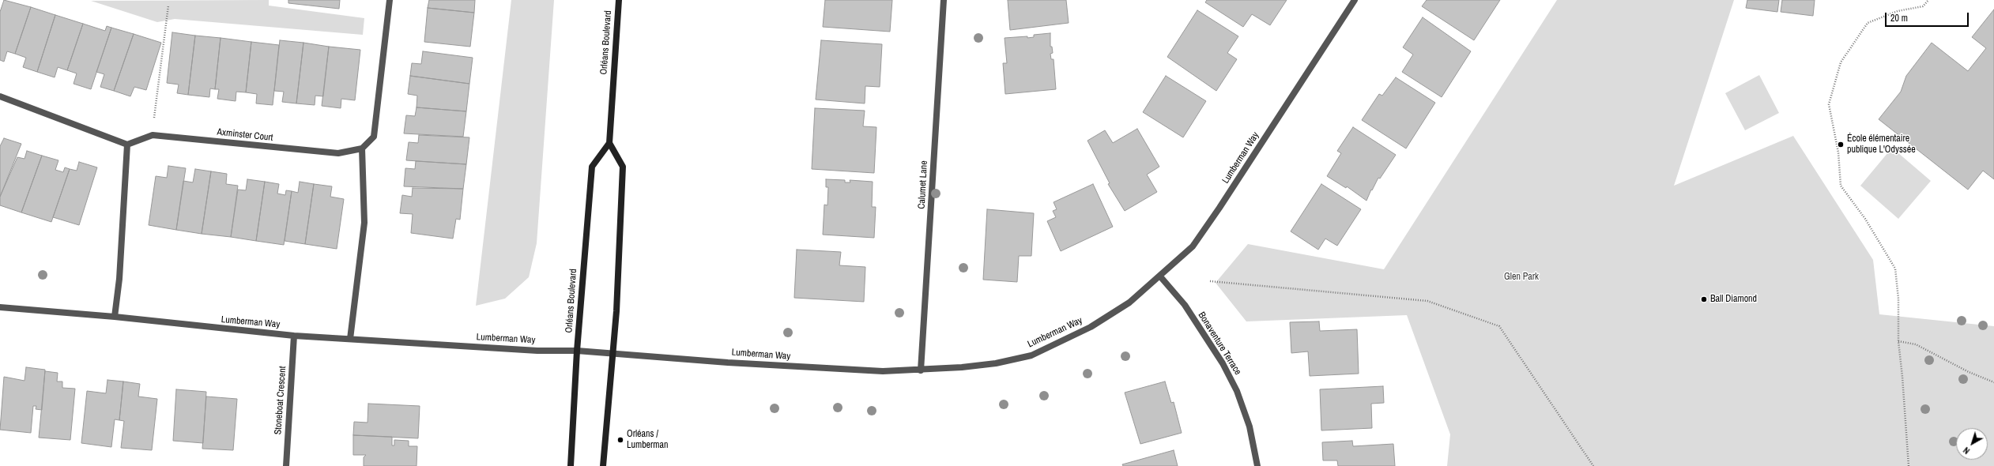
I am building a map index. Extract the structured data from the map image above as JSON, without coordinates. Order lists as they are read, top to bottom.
{
  "streets": {
    "main road": ["Orléans Boulevard"],
    "street": [
      "Axminster Court",
      "Lumberman Way",
      "Calumet Lane",
      "Bonaventure Terrace",
      "Stoneboat Crescent"
    ]
  },
  "crossings": [
    ["Orléans Boulevard", "Lumberman Way"],
    ["Lumberman Way", "Calumet Lane"],
    ["Lumberman Way", "Bonaventure Terrace"],
    ["Lumberman Way", "Stoneboat Crescent"]
  ],
  "parks": ["Glen Park"],
  "places": ["École élémentaire publique L'Odyssée", "Ball Diamond", "Orléans / Lumberman"],
  "scale_bar": "20 m",
  "north": "bottom left"
}
